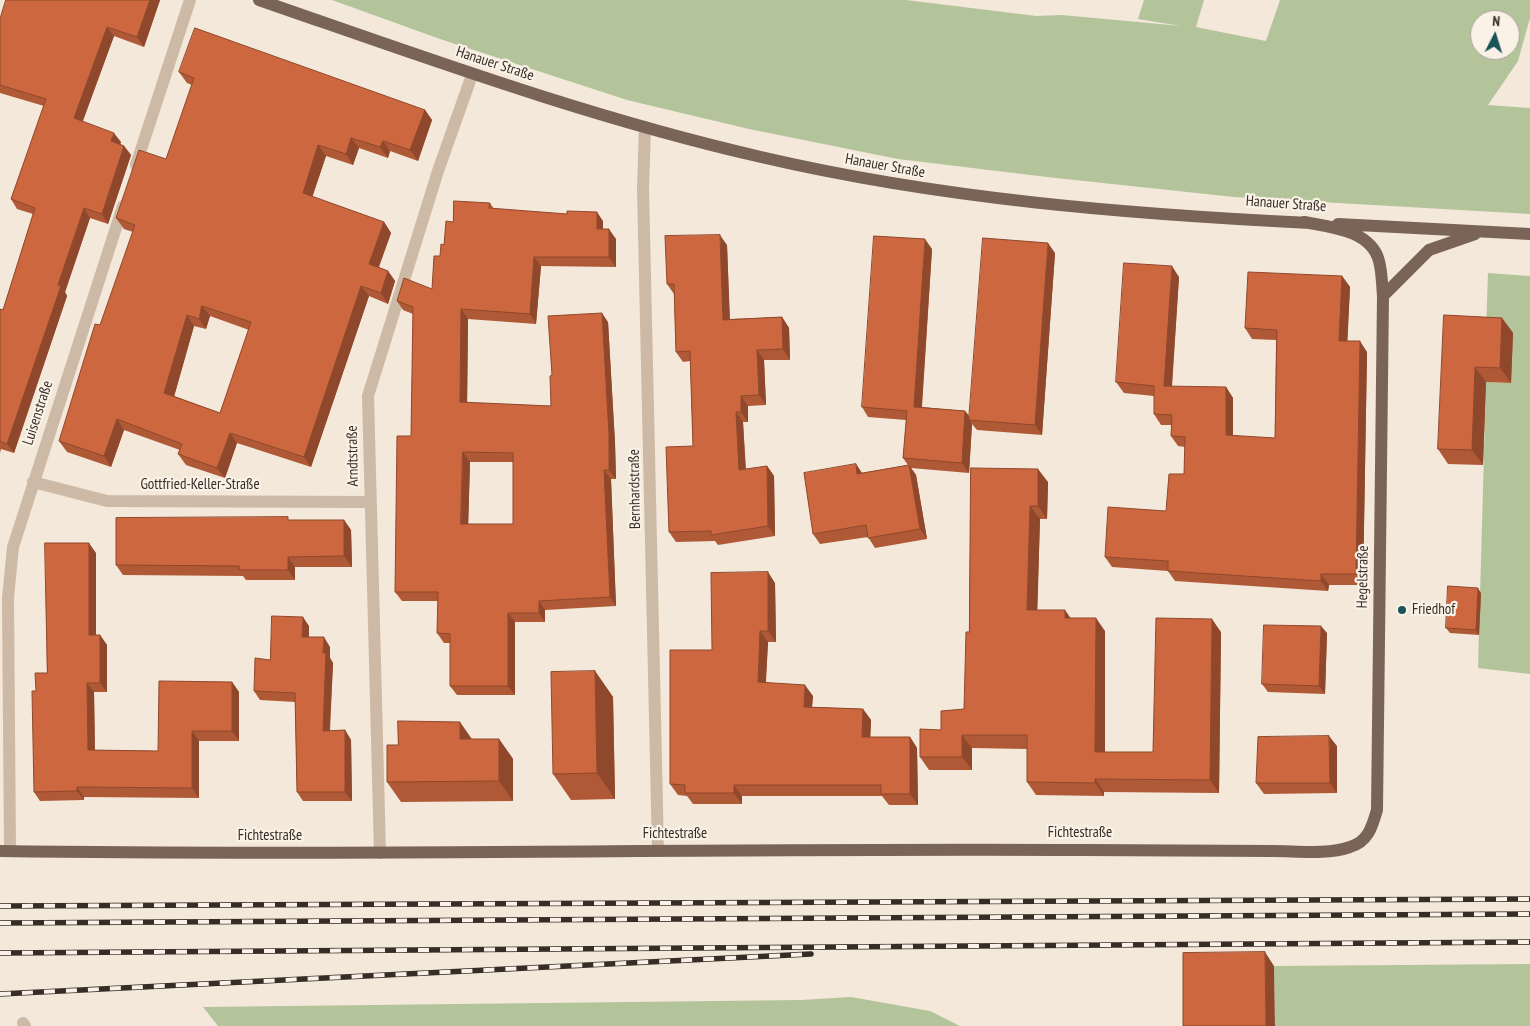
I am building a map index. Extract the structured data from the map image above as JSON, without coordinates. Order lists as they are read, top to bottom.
{
  "streets": {
    "main road": ["Hanauer Straße", "Hegelstraße", "Fichtestraße"],
    "street": [
      "Luisenstraße",
      "Arndtstraße",
      "Gottfried-Keller-Straße",
      "Bernhardstraße"
    ]
  },
  "crossings": [
    ["Hanauer Straße", "Arndtstraße"],
    ["Hanauer Straße", "Bernhardstraße"],
    ["Hanauer Straße", "Hegelstraße"],
    ["Luisenstraße", "Gottfried-Keller-Straße"],
    ["Luisenstraße", "Fichtestraße"],
    ["Arndtstraße", "Gottfried-Keller-Straße"],
    ["Arndtstraße", "Fichtestraße"],
    ["Bernhardstraße", "Fichtestraße"],
    ["Hegelstraße", "Fichtestraße"]
  ],
  "places": ["Friedhof"],
  "north": "top"
}
